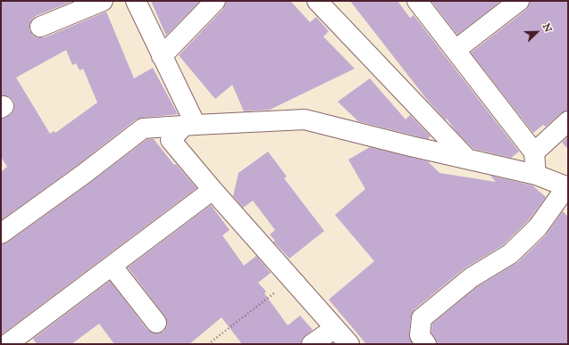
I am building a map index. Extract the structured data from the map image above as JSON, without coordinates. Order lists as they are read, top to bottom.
{
  "north": "top right"
}
